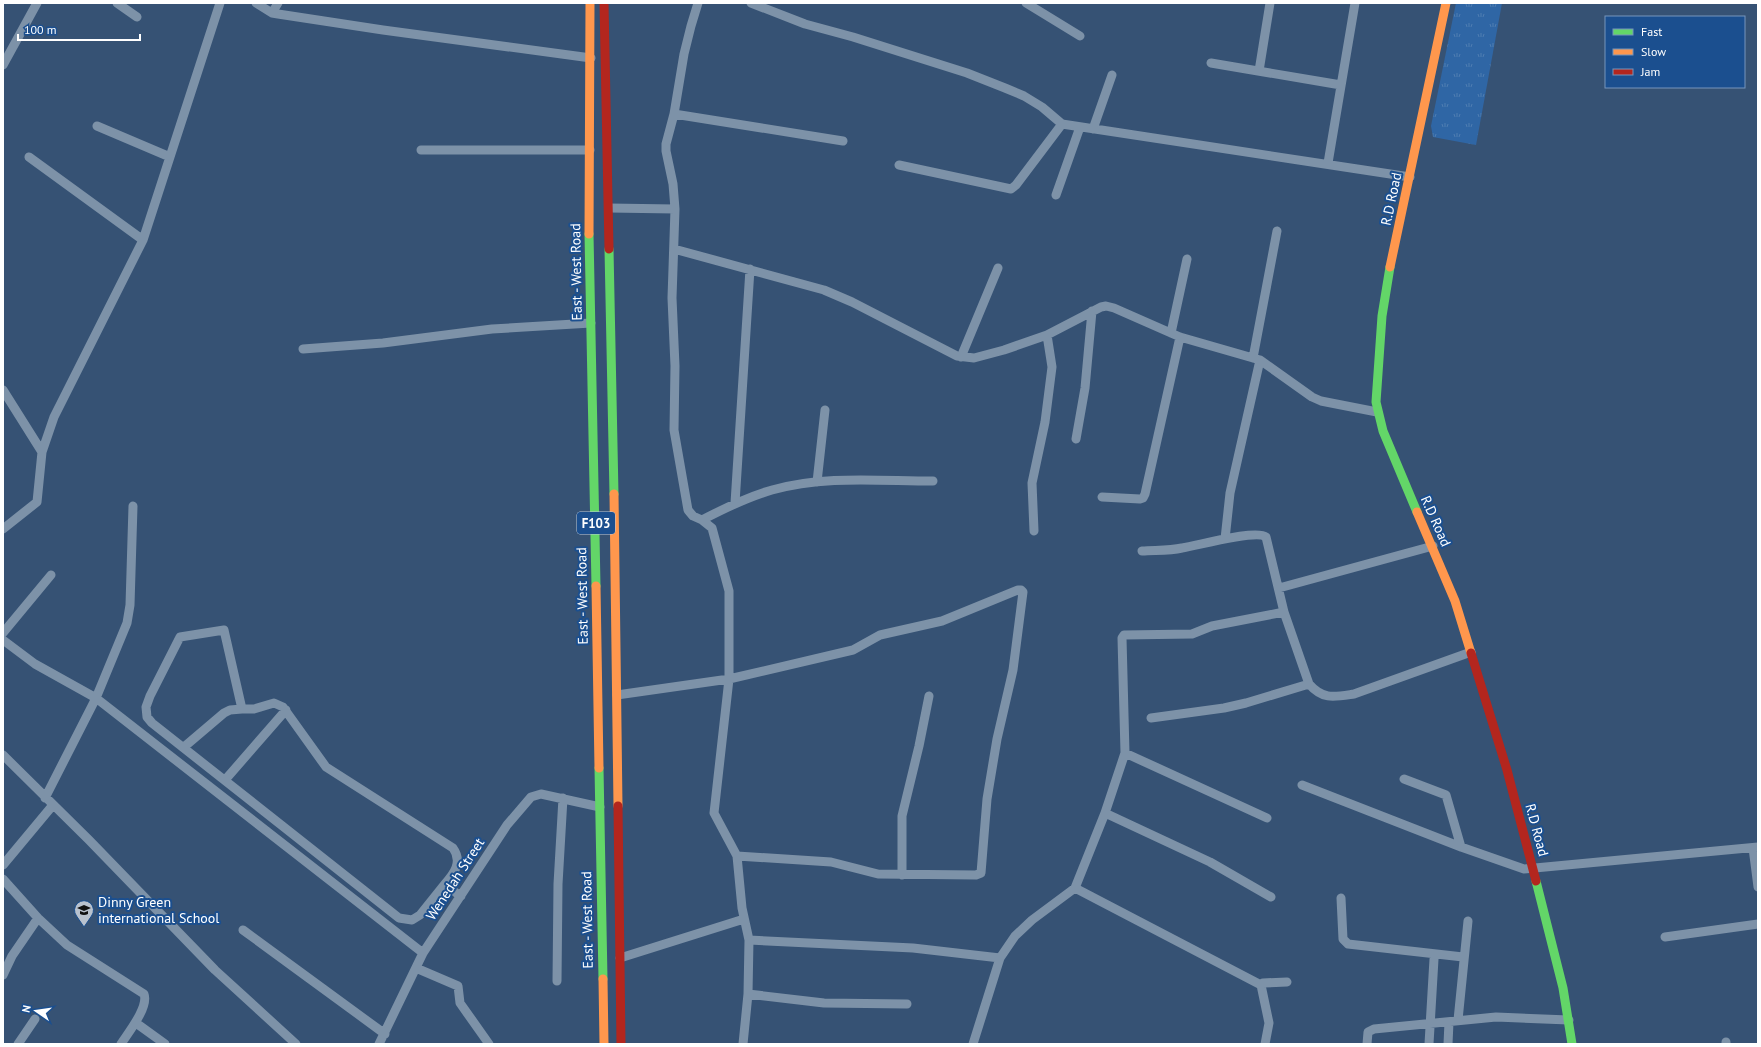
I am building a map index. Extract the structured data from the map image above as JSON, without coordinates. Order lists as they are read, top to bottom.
{
  "streets": {
    "main road": ["R.D Road", "East - West Road", "F103"],
    "street": ["Wenedah Street"]
  },
  "crossings": [
    ["East - West Road", "Wenedah Street"]
  ],
  "places": {
    "school or university": ["Dinny Green international School"]
  },
  "legend": ["Fast", "Slow", "Jam"],
  "scale_bar": "100 m",
  "north": "left"
}
